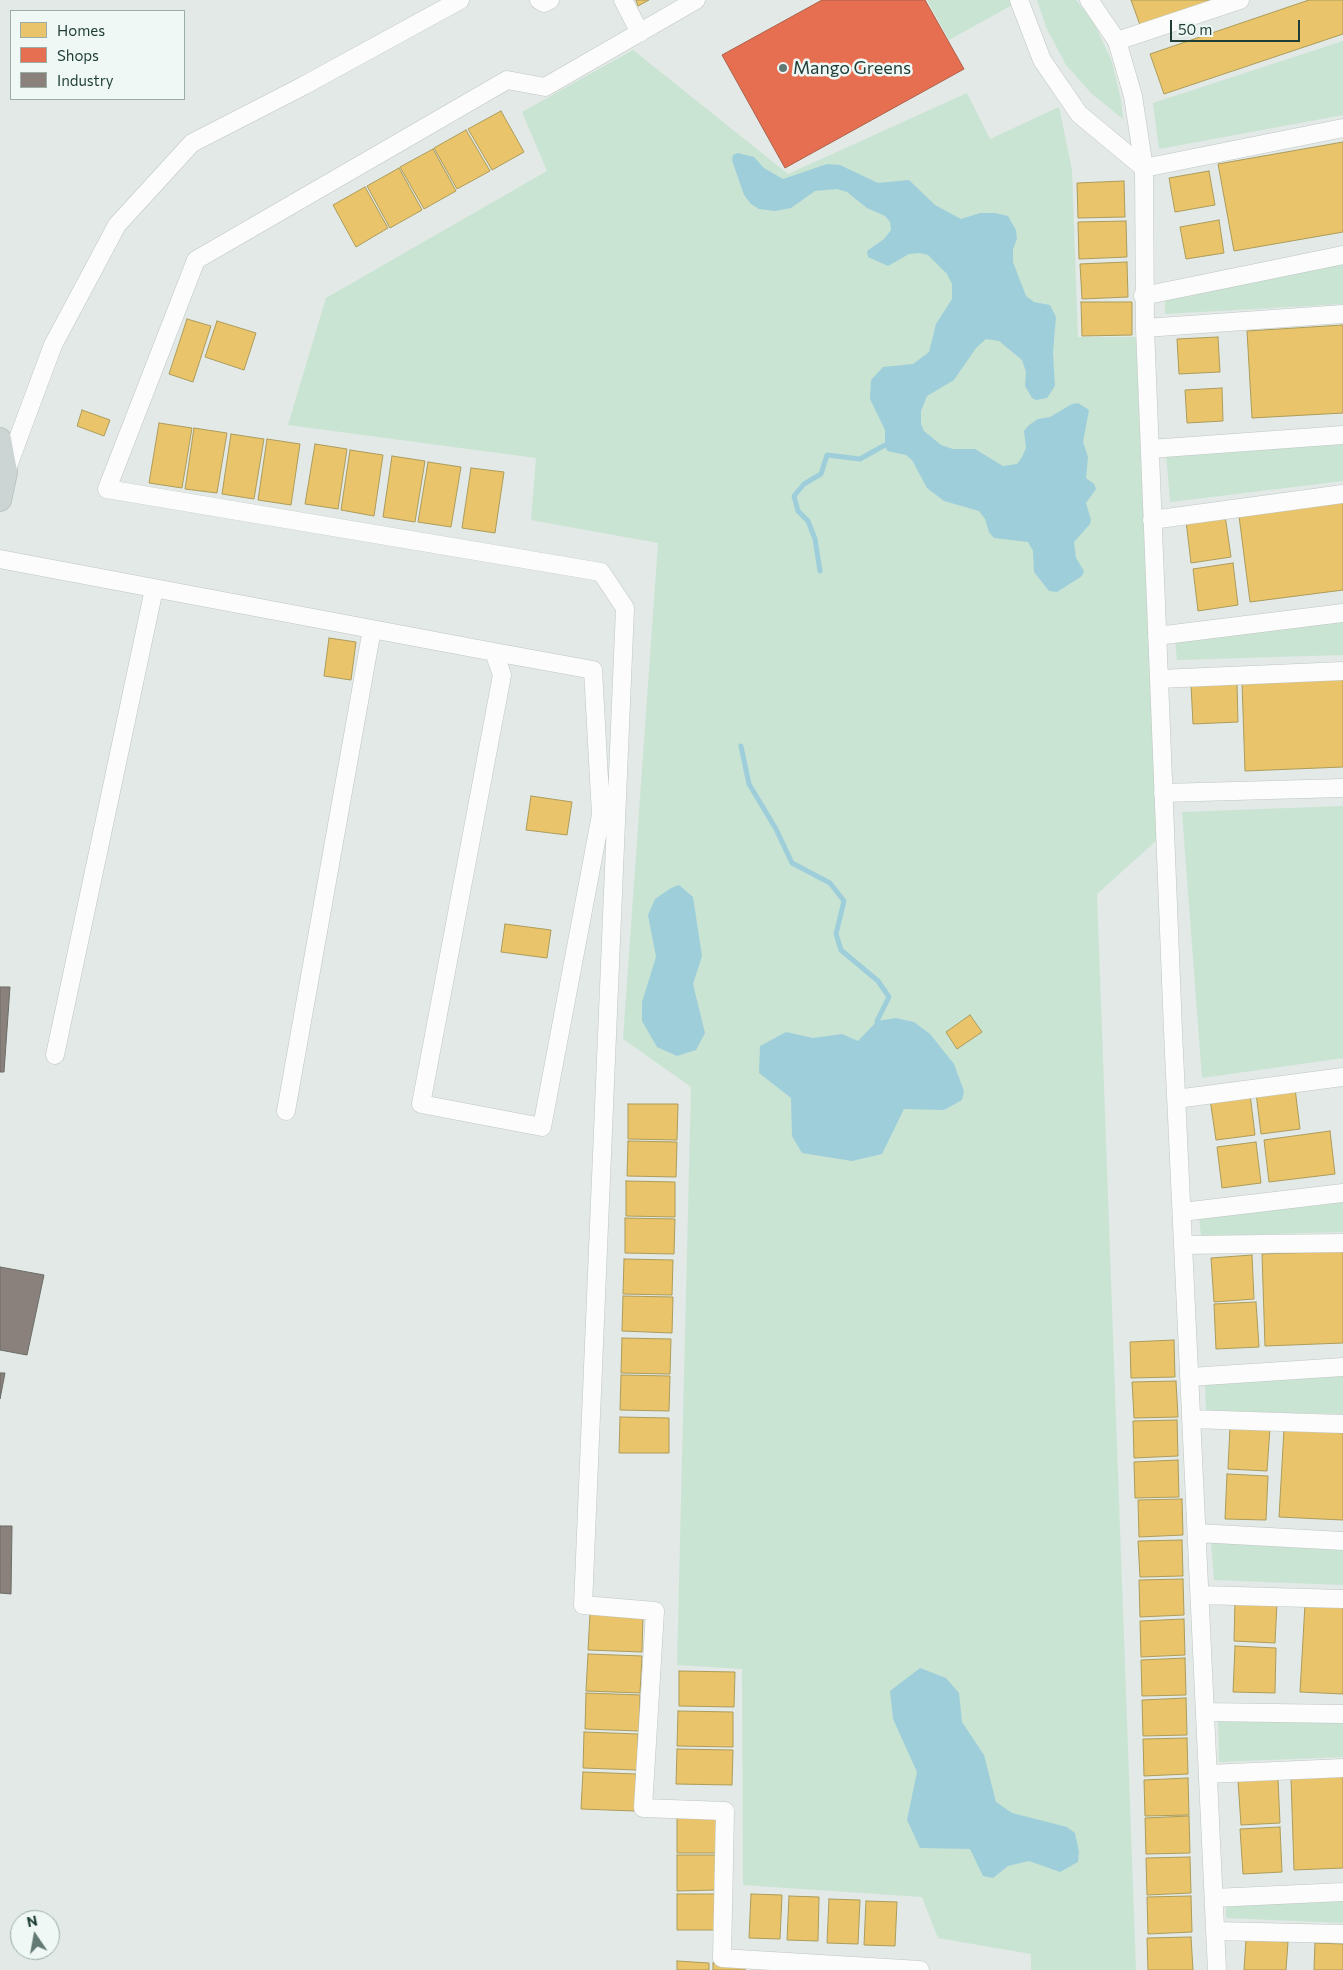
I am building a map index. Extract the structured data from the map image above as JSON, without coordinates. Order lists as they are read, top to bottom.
{
  "places": ["Mango Greens"],
  "legend": ["Homes", "Shops", "Industry"],
  "scale_bar": "50 m",
  "north": "top"
}
